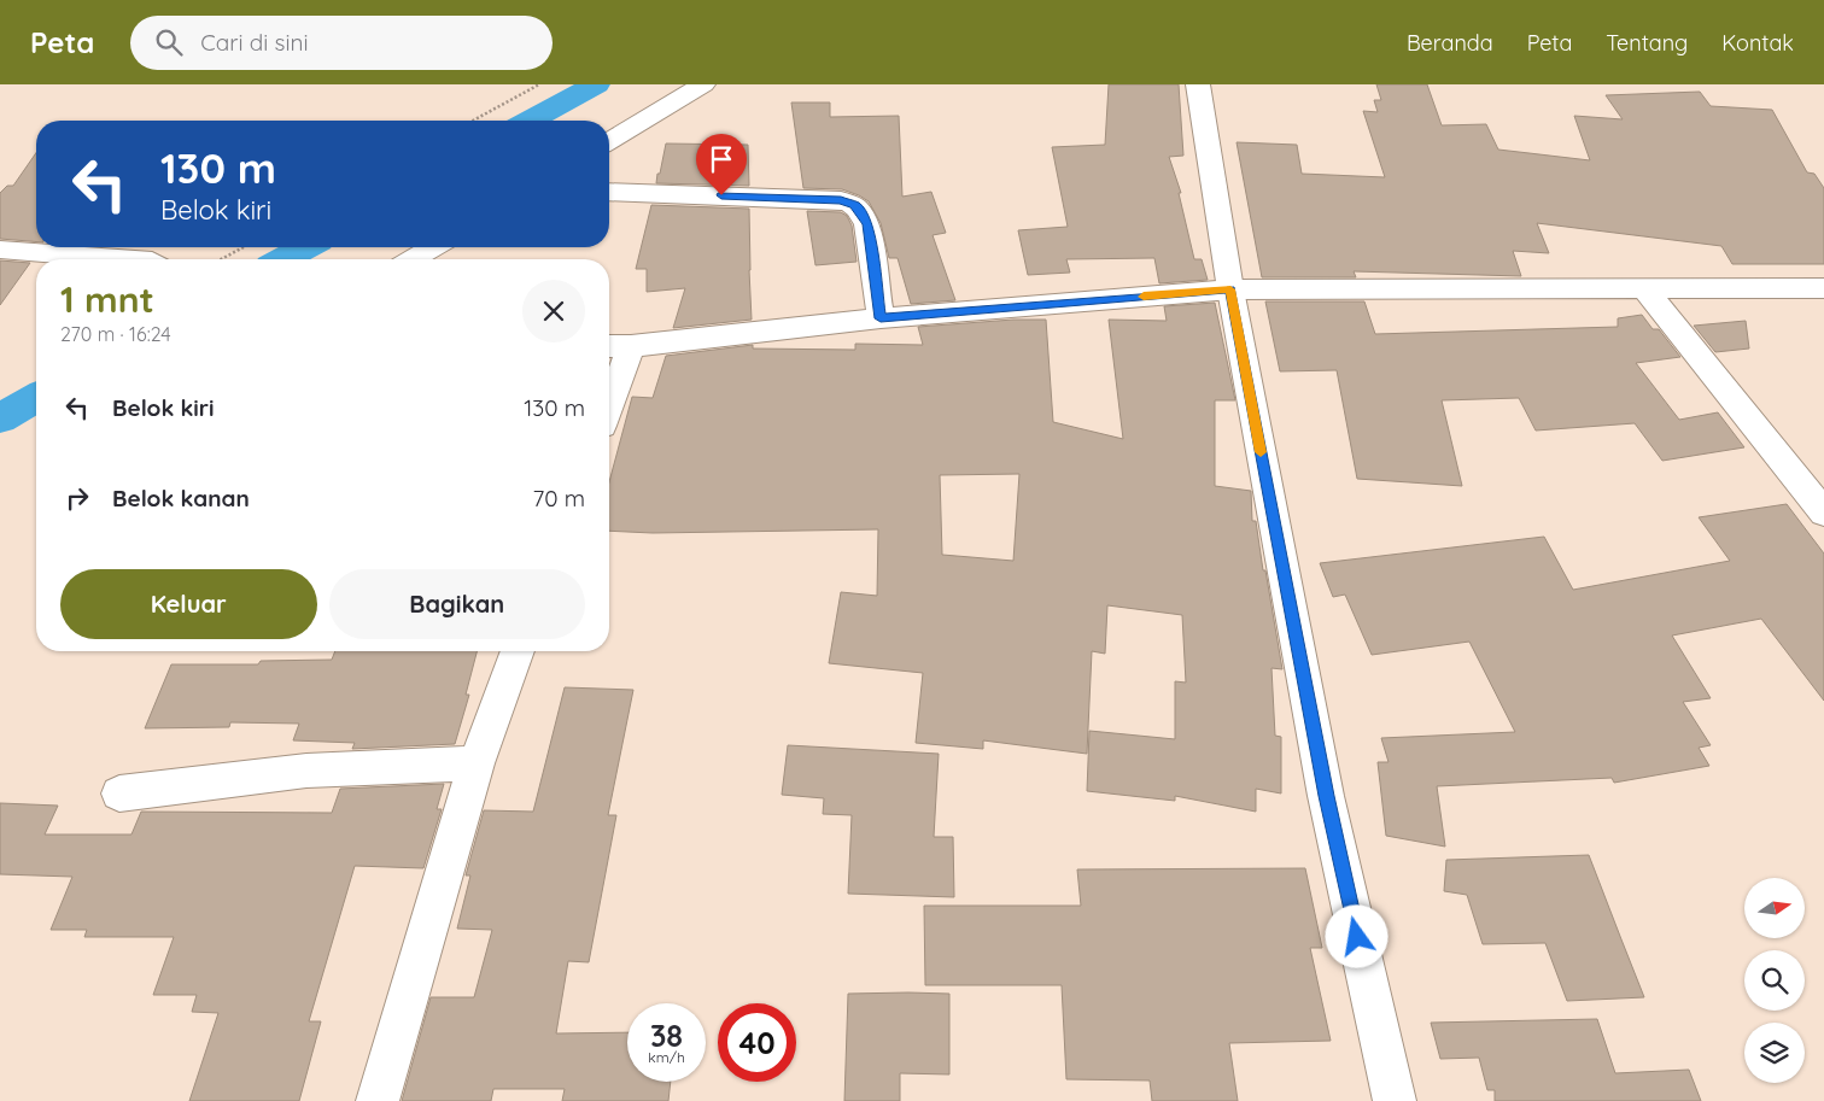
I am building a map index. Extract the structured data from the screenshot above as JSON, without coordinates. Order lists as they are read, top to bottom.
{
  "north": "right",
  "page": {
    "header": "Peta",
    "search": "Cari di sini",
    "nav": [
      "Beranda",
      "Peta",
      "Tentang",
      "Kontak"
    ],
    "turn": ["130 m", "Belok kiri"],
    "heading": ["1 mnt", "270 m · 16:24"],
    "list": [
      {
        "name": "Belok kiri",
        "value": "130 m"
      },
      {
        "name": "Belok kanan",
        "value": "70 m"
      }
    ],
    "buttons": ["Keluar", "Bagikan"],
    "speed": "38 km/h",
    "limit": "40"
  }
}
